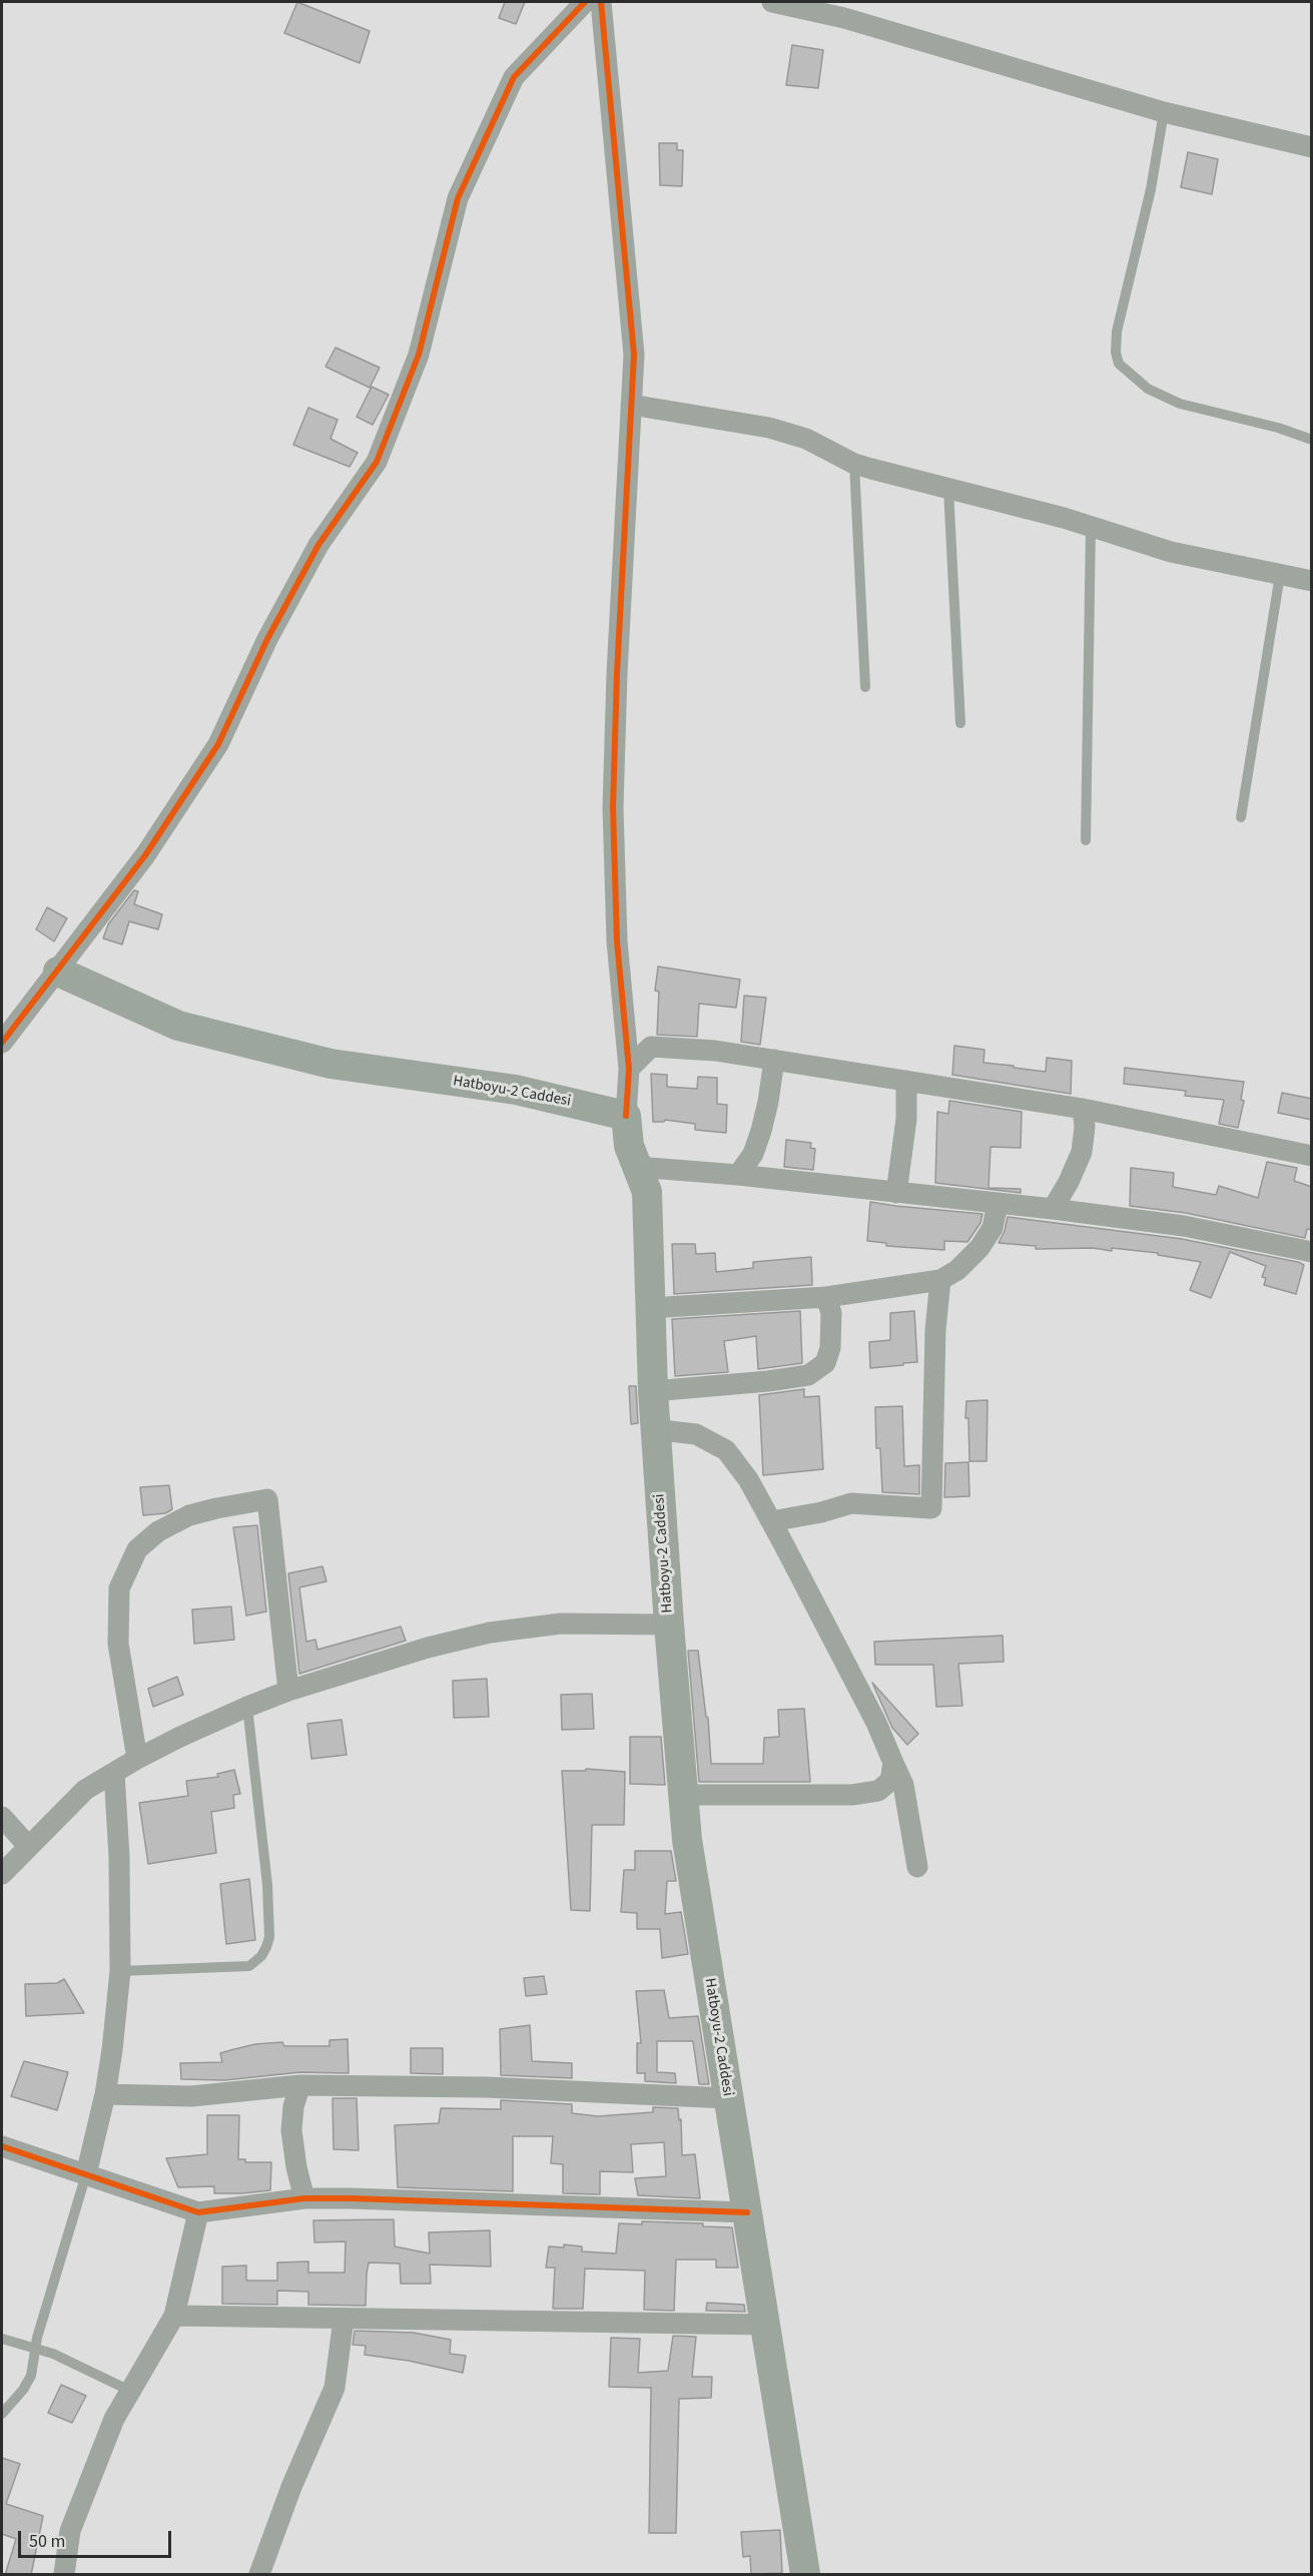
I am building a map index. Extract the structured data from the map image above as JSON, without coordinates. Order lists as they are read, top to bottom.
{
  "streets": {
    "main road": ["Hatboyu-2 Caddesi"]
  },
  "scale_bar": "50 m"
}
